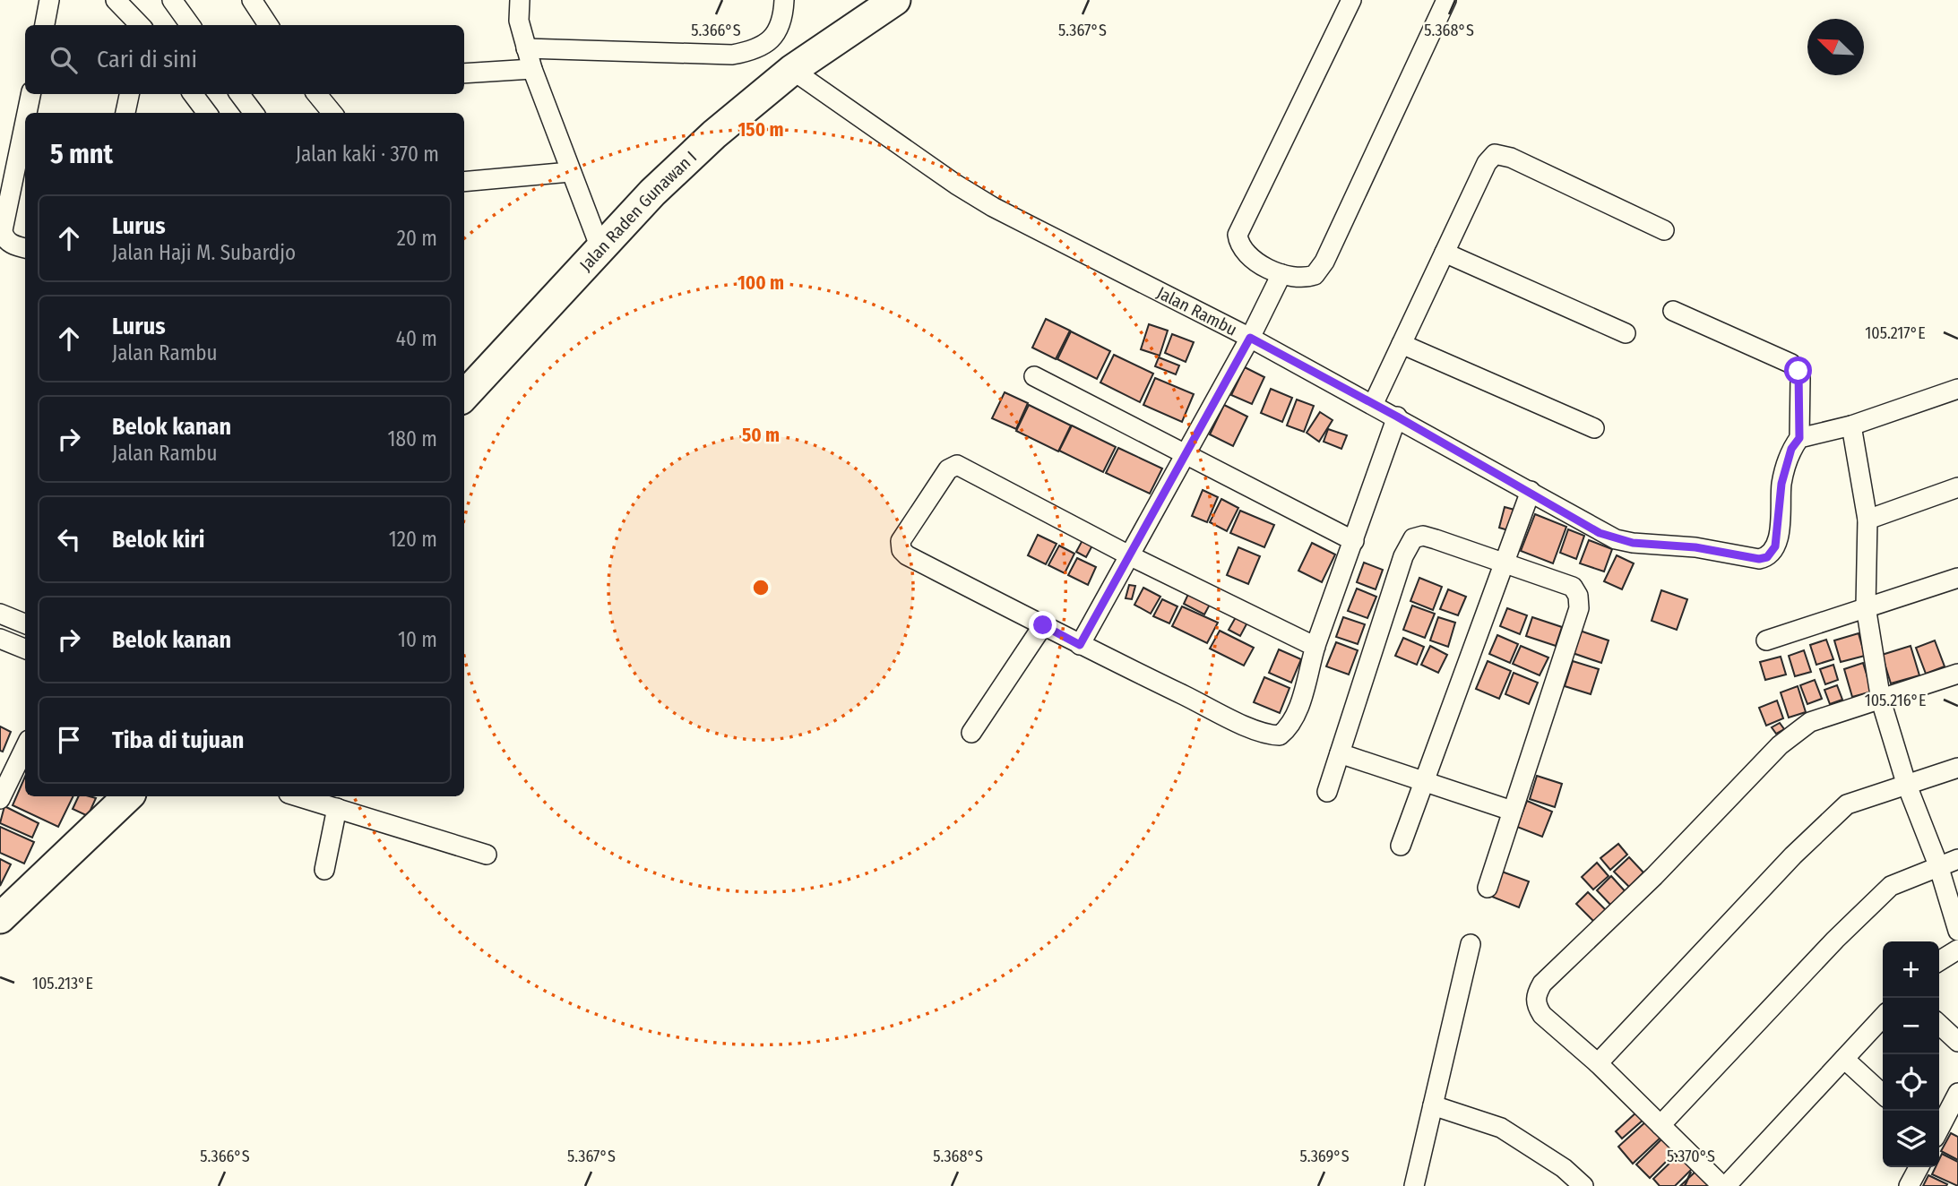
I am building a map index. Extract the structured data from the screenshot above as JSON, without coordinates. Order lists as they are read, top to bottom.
{
  "streets": {
    "highway": ["Jalan Raden Gunawan I"],
    "street": ["Jalan Rambu"]
  },
  "crossings": [
    ["Jalan Raden Gunawan I", "Jalan Rambu"]
  ],
  "north": "top left",
  "page": {
    "search": "Cari di sini",
    "heading": ["5 mnt", "Jalan kaki · 370 m"],
    "list": [
      ["Lurus", "Jalan Haji M. Subardjo", "20 m"],
      ["Lurus", "Jalan Rambu", "40 m"],
      ["Belok kanan", "Jalan Rambu", "180 m"],
      ["Belok kiri", "120 m"],
      ["Belok kanan", "10 m"],
      "Tiba di tujuan"
    ],
    "map_buttons": ["+", "−"]
  },
  "coordinates": [
    "5.366°S",
    "5.367°S",
    "5.368°S",
    "105.217°E",
    "105.216°E",
    "105.213°E",
    "5.369°S",
    "5.370°S"
  ],
  "rings": ["150 m", "100 m", "50 m"]
}
